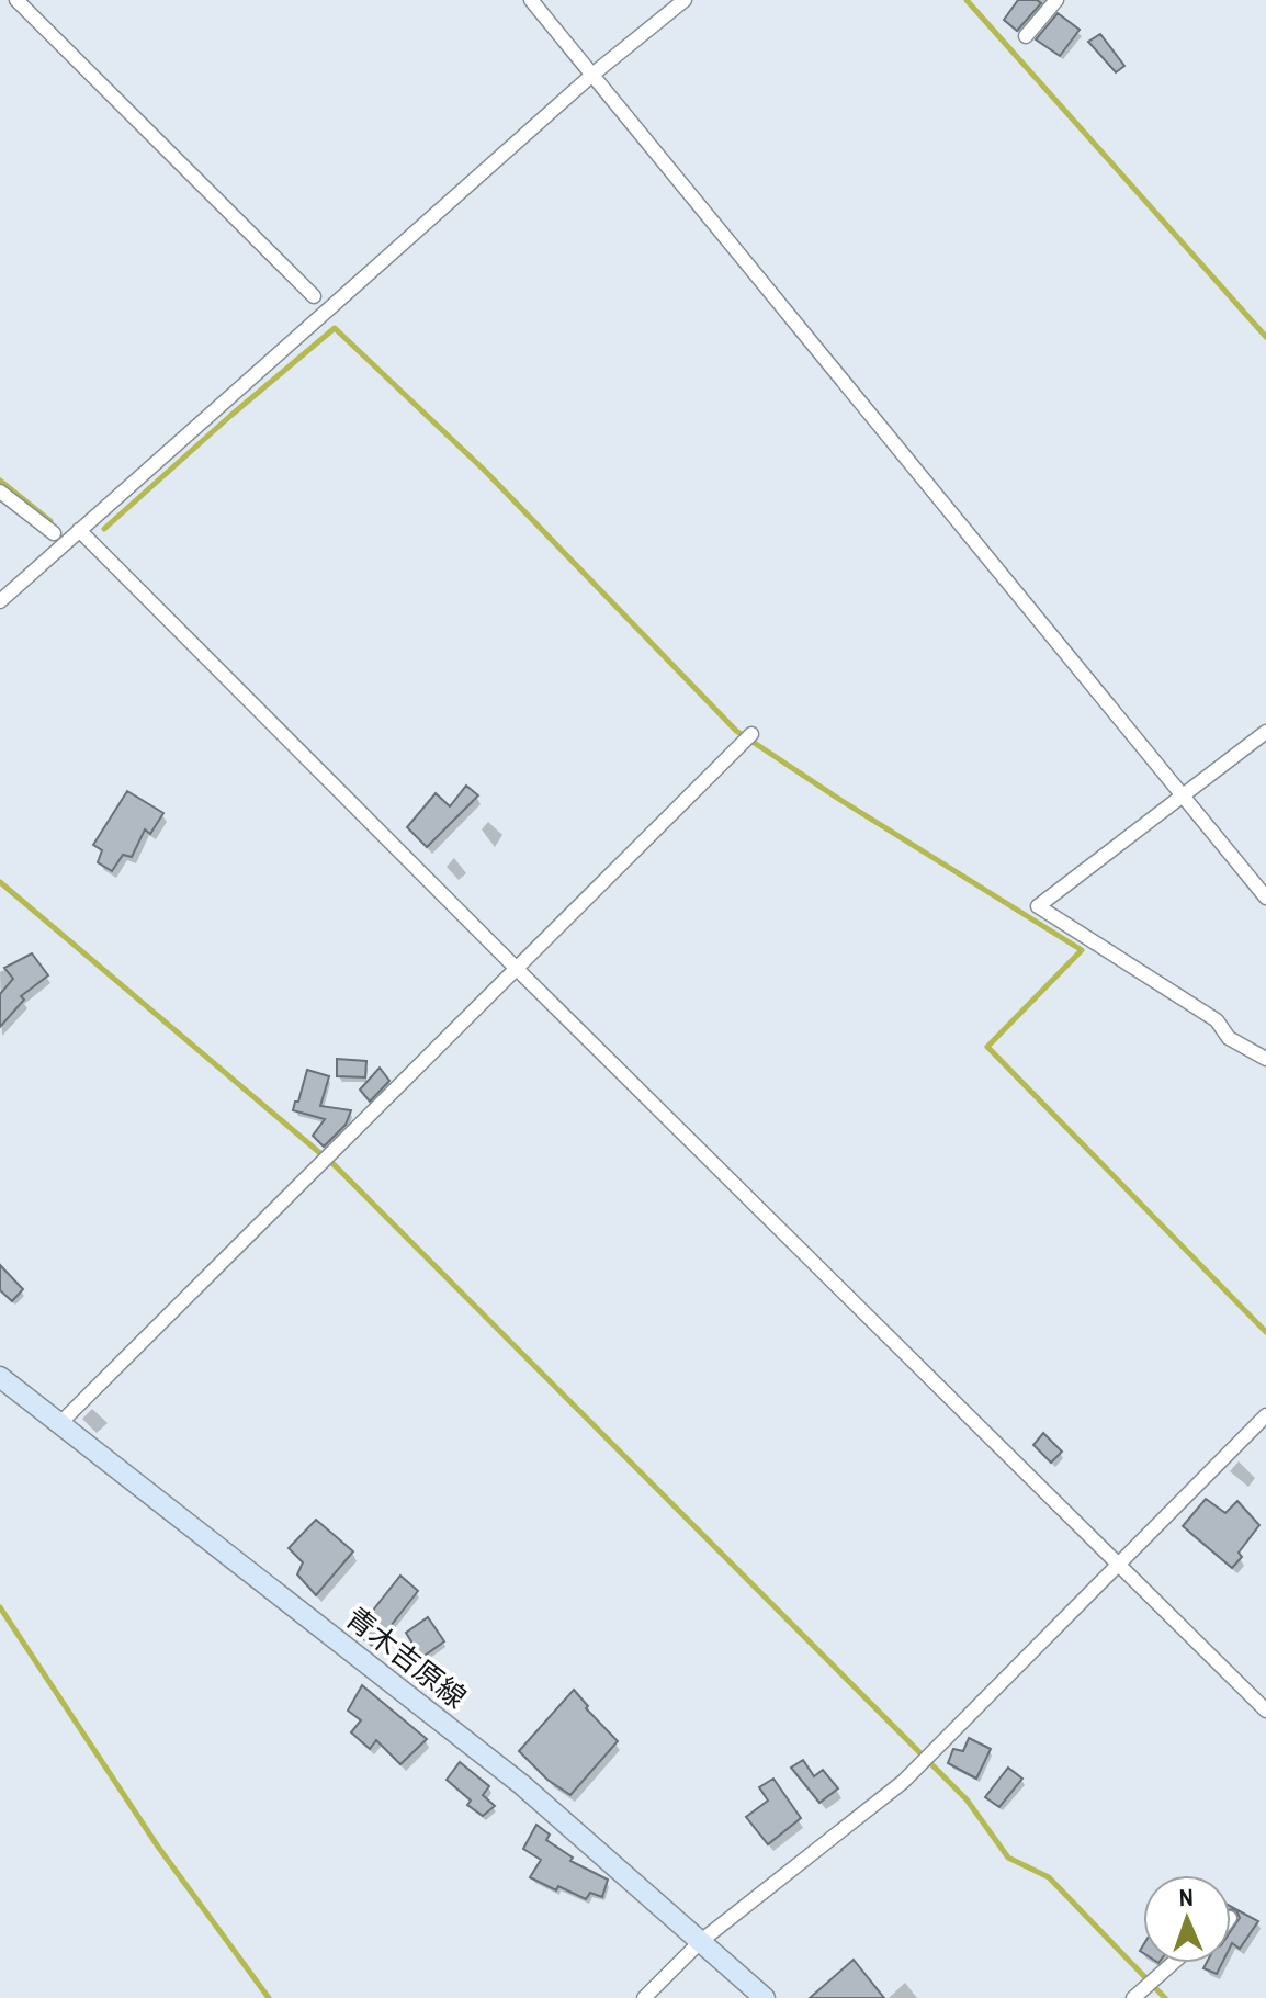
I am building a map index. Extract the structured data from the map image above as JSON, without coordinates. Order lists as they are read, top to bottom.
{
  "streets": {
    "main road": ["青木吉原線"]
  },
  "north": "top"
}
